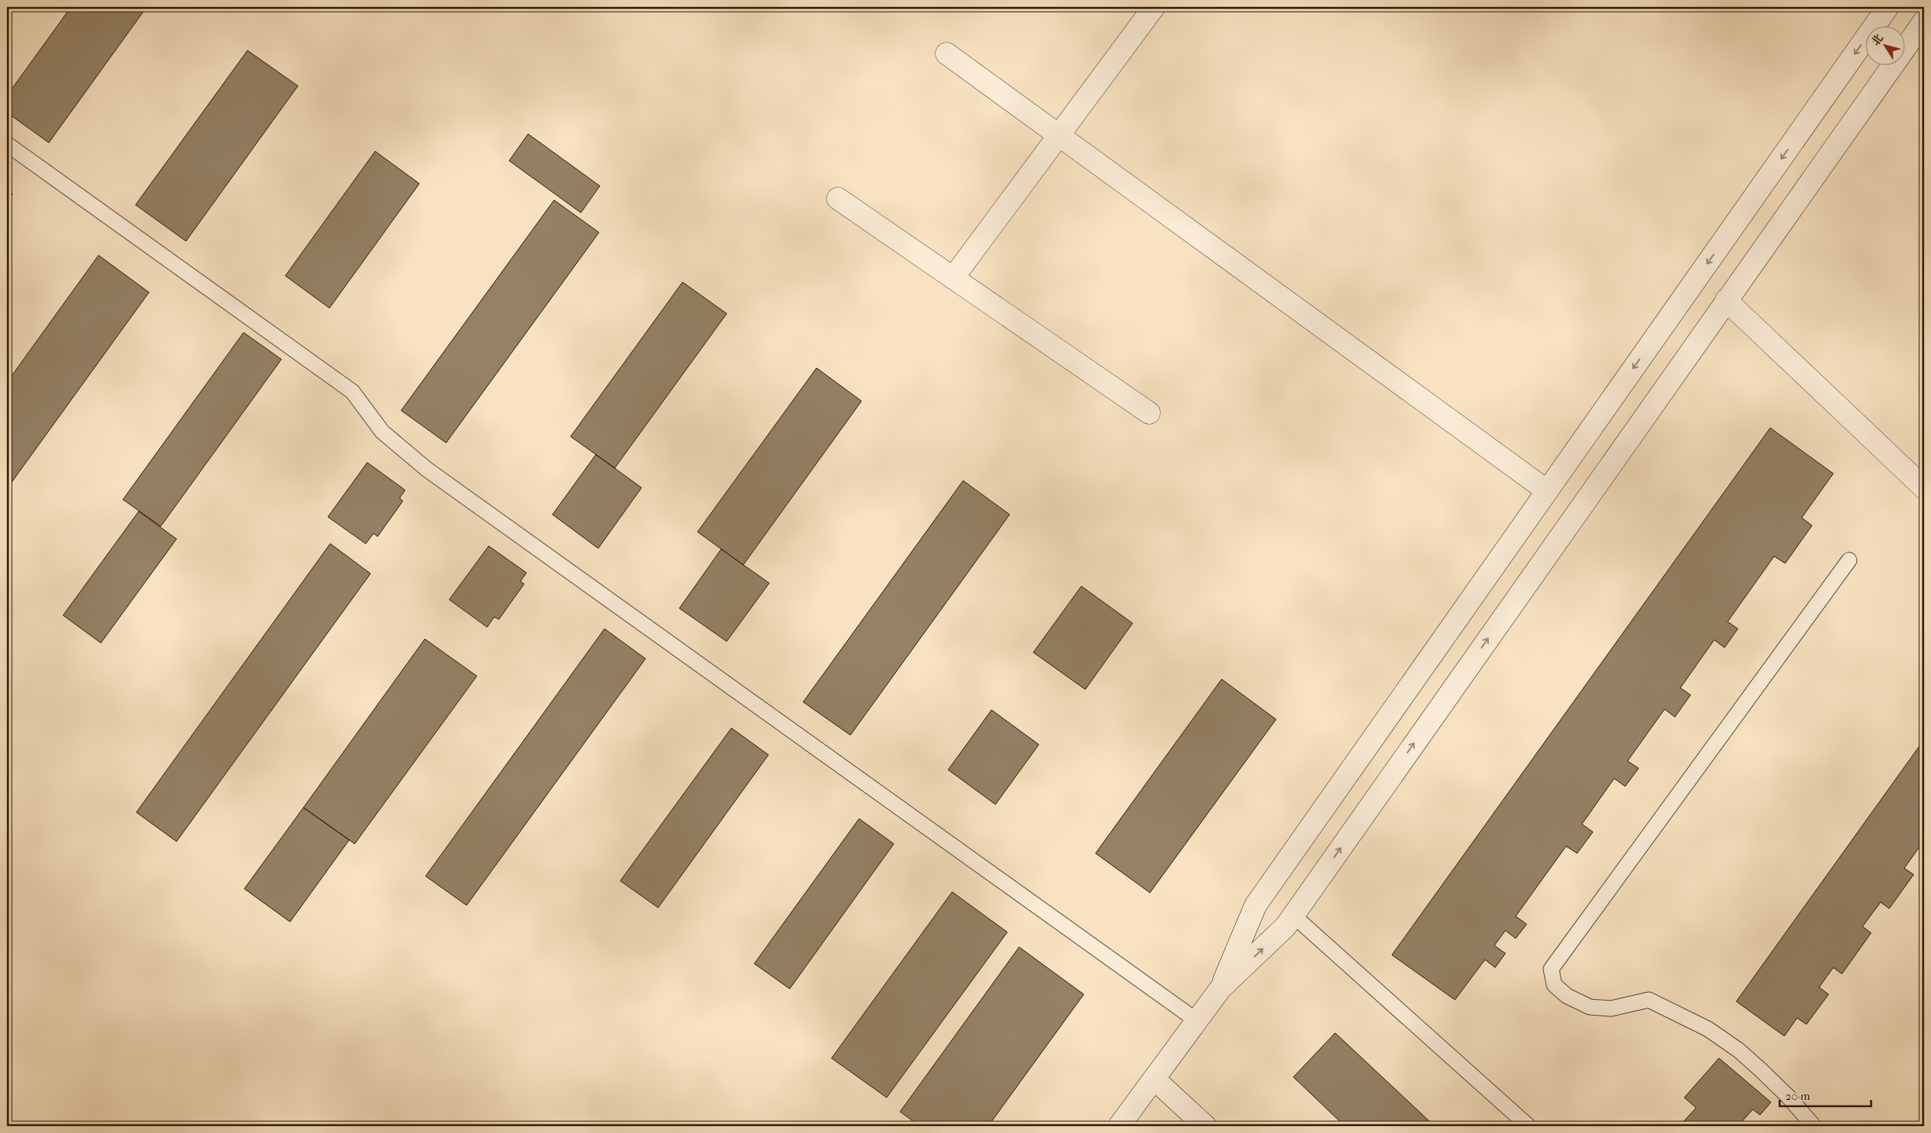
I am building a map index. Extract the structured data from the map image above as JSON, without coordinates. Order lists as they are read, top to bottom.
{
  "scale_bar": "20 m",
  "north": "top left"
}
